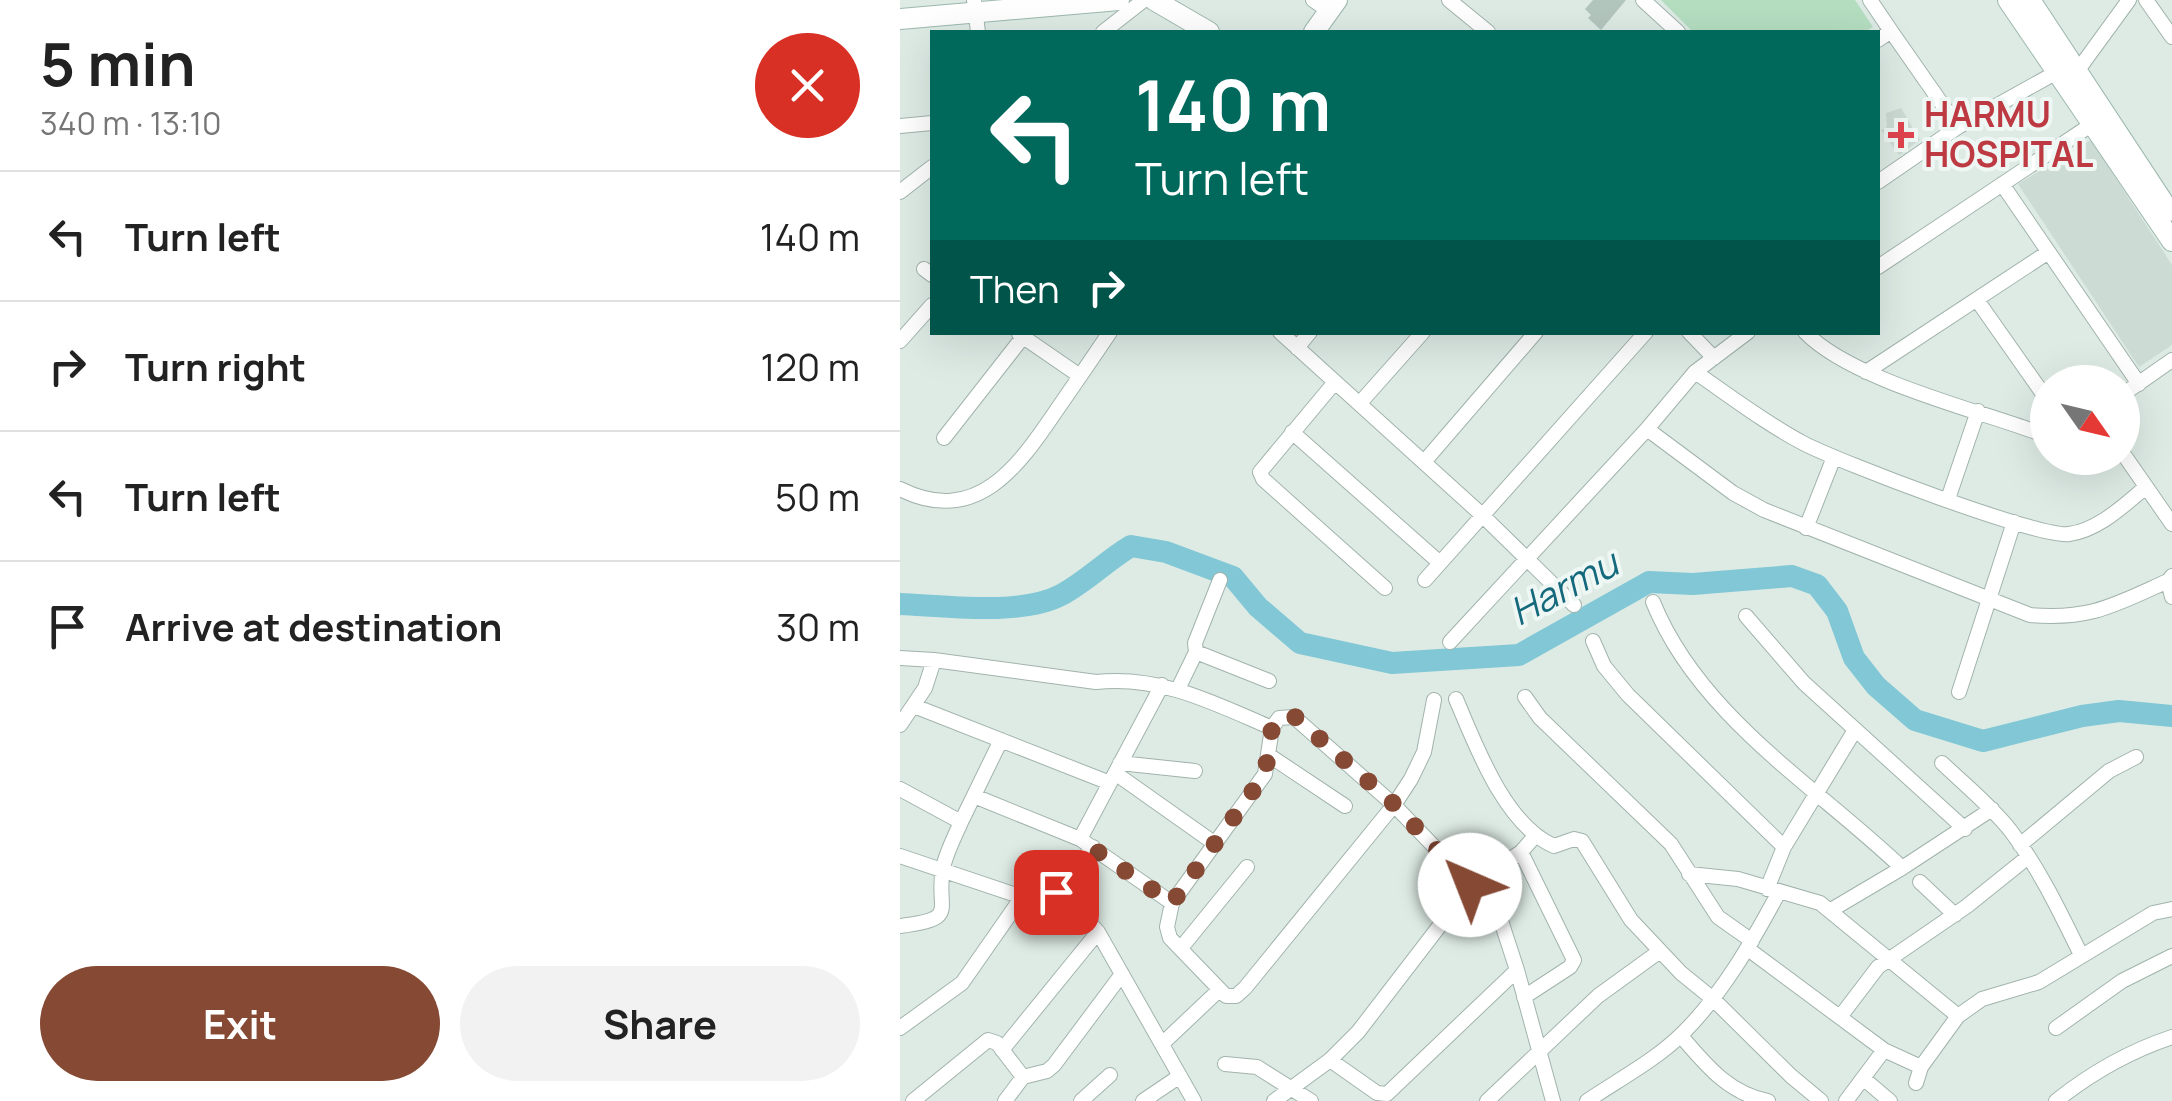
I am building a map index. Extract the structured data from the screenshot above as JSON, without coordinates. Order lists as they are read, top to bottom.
{
  "water": ["Harmu"],
  "places": {
    "health": ["HARMU HOSPITAL"]
  },
  "north": "bottom right",
  "page": {
    "heading": ["5 min", "340 m · 13:10"],
    "turn": ["140 m", "Turn left"],
    "list": [
      {
        "name": "Turn left",
        "value": "140 m"
      },
      {
        "name": "Turn right",
        "value": "120 m"
      },
      {
        "name": "Turn left",
        "value": "50 m"
      },
      {
        "name": "Arrive at destination",
        "value": "30 m"
      }
    ],
    "then": "Then",
    "buttons": ["Exit", "Share"]
  }
}
